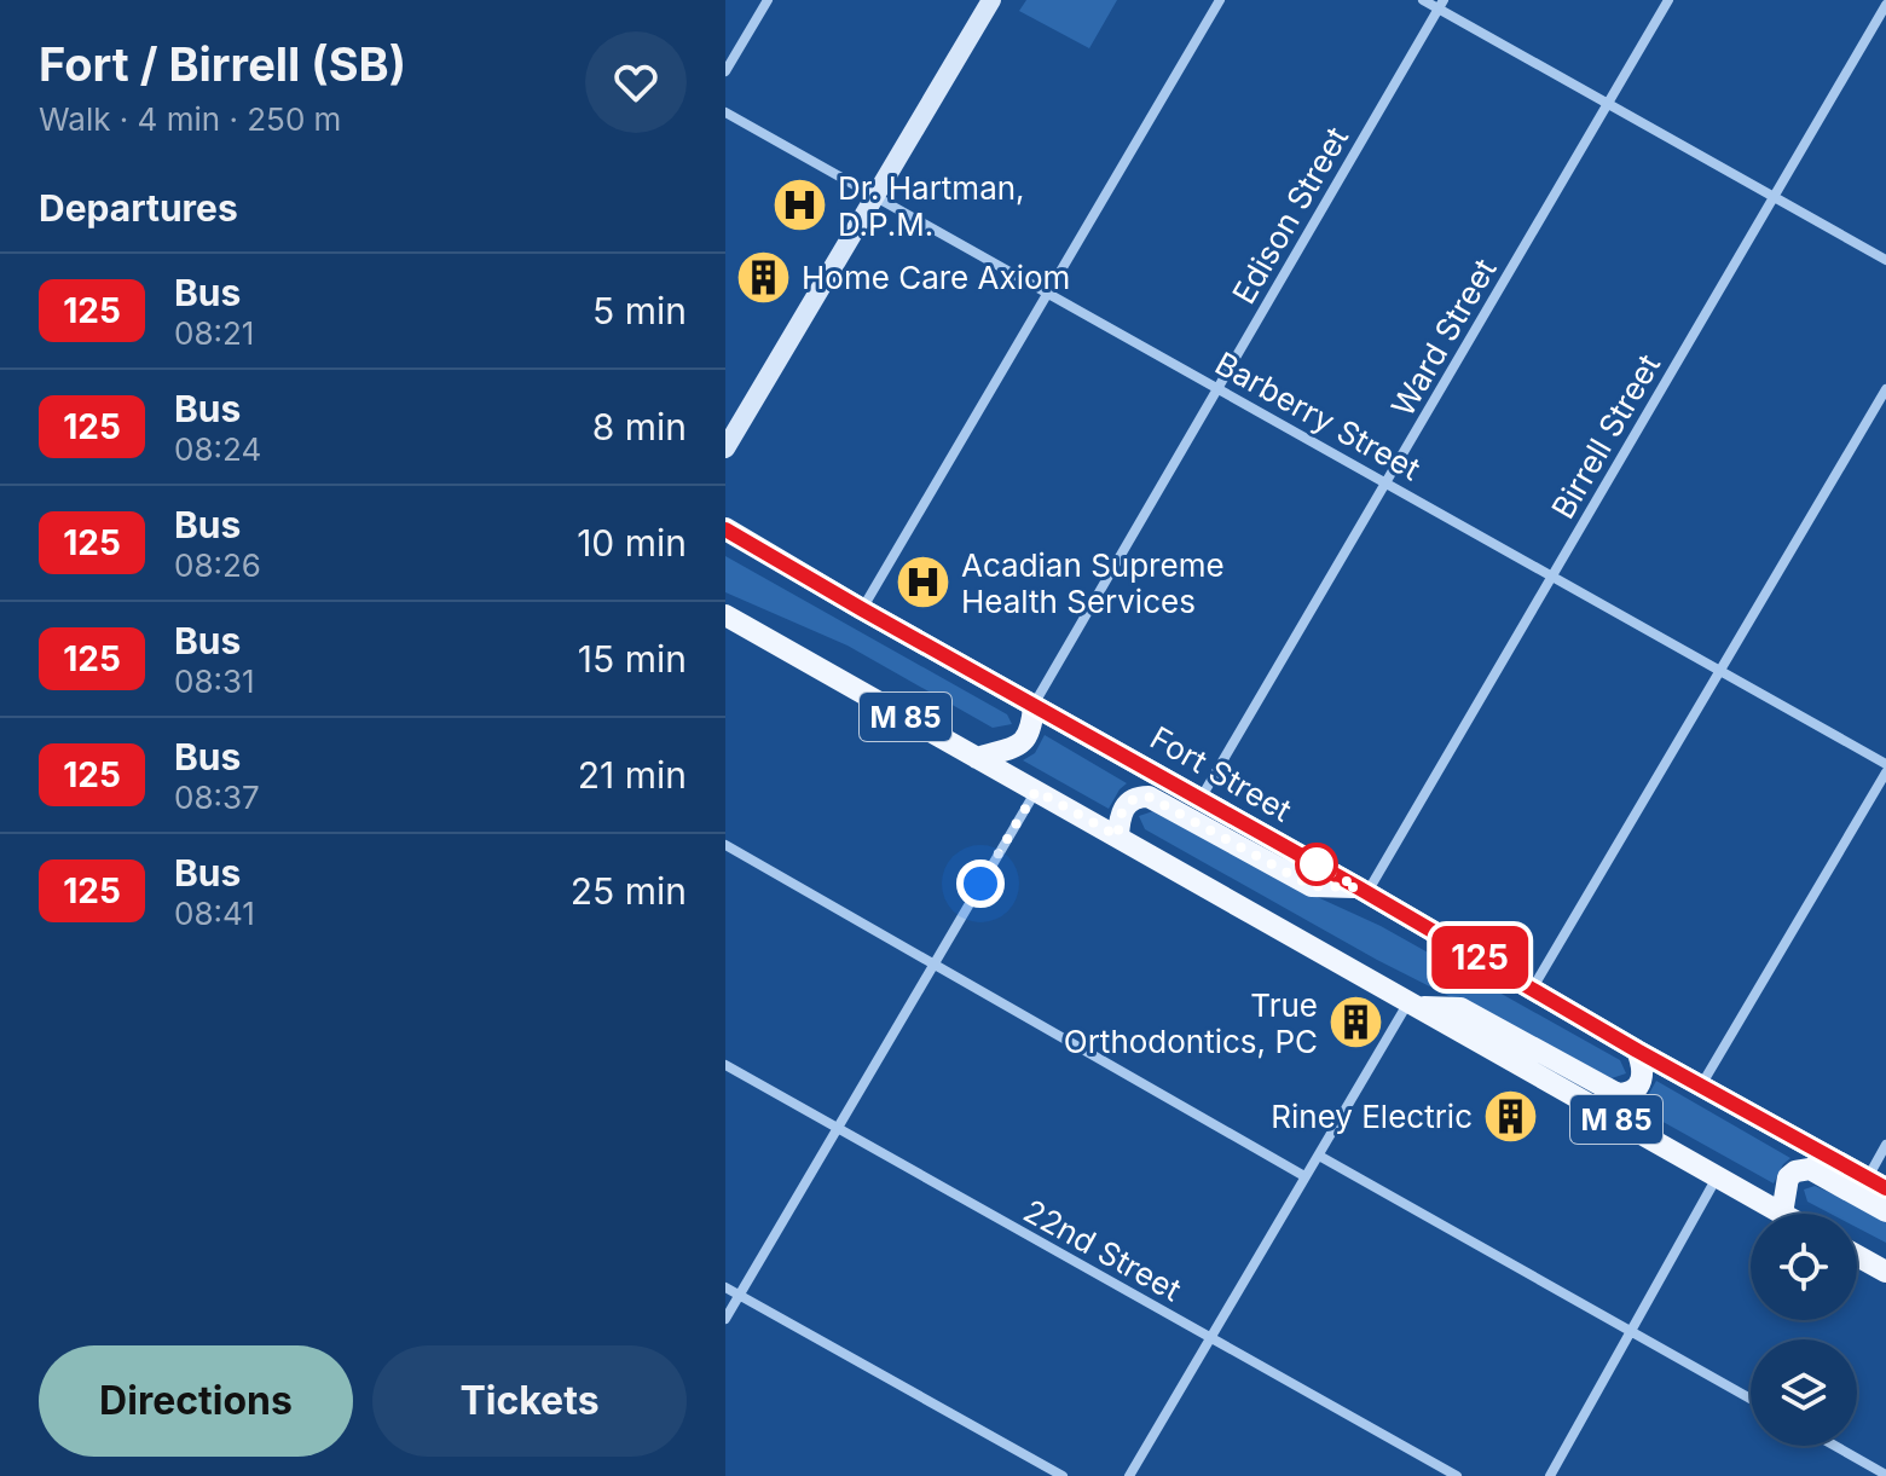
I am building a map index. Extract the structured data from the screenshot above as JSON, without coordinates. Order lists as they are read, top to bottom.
{
  "streets": {
    "main road": ["M 85", "Fort Street"],
    "street": [
      "Edison Street",
      "Ward Street",
      "Barberry Street",
      "Birrell Street",
      "22nd Street"
    ]
  },
  "crossings": [
    ["Edison Street", "Barberry Street"],
    ["Edison Street", "Fort Street"],
    ["Ward Street", "Barberry Street"],
    ["Ward Street", "Fort Street"],
    ["Barberry Street", "Birrell Street"],
    ["Birrell Street", "Fort Street"]
  ],
  "places": {
    "hospital": ["Dr. Hartman, D.P.M.", "Acadian Supreme Health Services"],
    "building": ["Home Care Axiom", "True Orthodontics, PC", "Riney Electric"]
  },
  "lines": ["bus line 125"],
  "page": {
    "heading": [
      ["Fort / Birrell (SB)", "Walk · 4 min · 250 m"],
      "Departures"
    ],
    "on_map": "125",
    "list": [
      {
        "mark": "125",
        "name": "Bus",
        "note": "08:21",
        "value": "5 min"
      },
      {
        "mark": "125",
        "name": "Bus",
        "note": "08:24",
        "value": "8 min"
      },
      {
        "mark": "125",
        "name": "Bus",
        "note": "08:26",
        "value": "10 min"
      },
      {
        "mark": "125",
        "name": "Bus",
        "note": "08:31",
        "value": "15 min"
      },
      {
        "mark": "125",
        "name": "Bus",
        "note": "08:37",
        "value": "21 min"
      },
      {
        "mark": "125",
        "name": "Bus",
        "note": "08:41",
        "value": "25 min"
      }
    ],
    "buttons": ["Directions", "Tickets"]
  }
}
